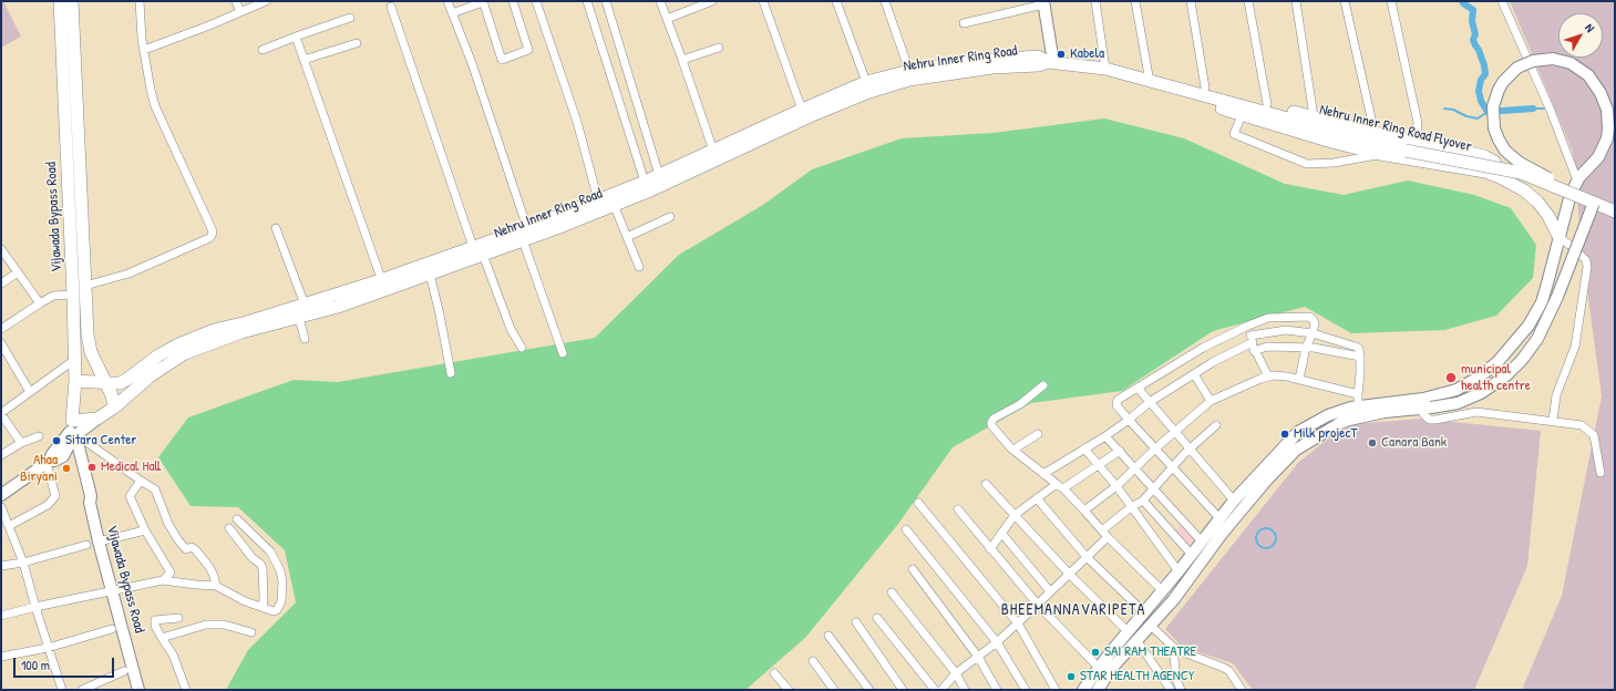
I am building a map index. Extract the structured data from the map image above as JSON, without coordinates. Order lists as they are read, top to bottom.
{
  "streets": {
    "main road": ["Nehru Inner Ring Road", "Nehru Inner Ring Road Flyover", "Vijawada Bypass Road"]
  },
  "crossings": [
    ["Nehru Inner Ring Road", "Vijawada Bypass Road"]
  ],
  "districts": ["BHEEMANNAVARIPETA"],
  "places": [
    "Kabela",
    "municipal health centre",
    "Milk projecT",
    "Sitara Center",
    "Canara Bank",
    "Medical Hall",
    "Ahaa Biryani",
    "SAI RAM THEATRE",
    "STAR HEALTH AGENCY"
  ],
  "scale_bar": "100 m",
  "north": "top right"
}
